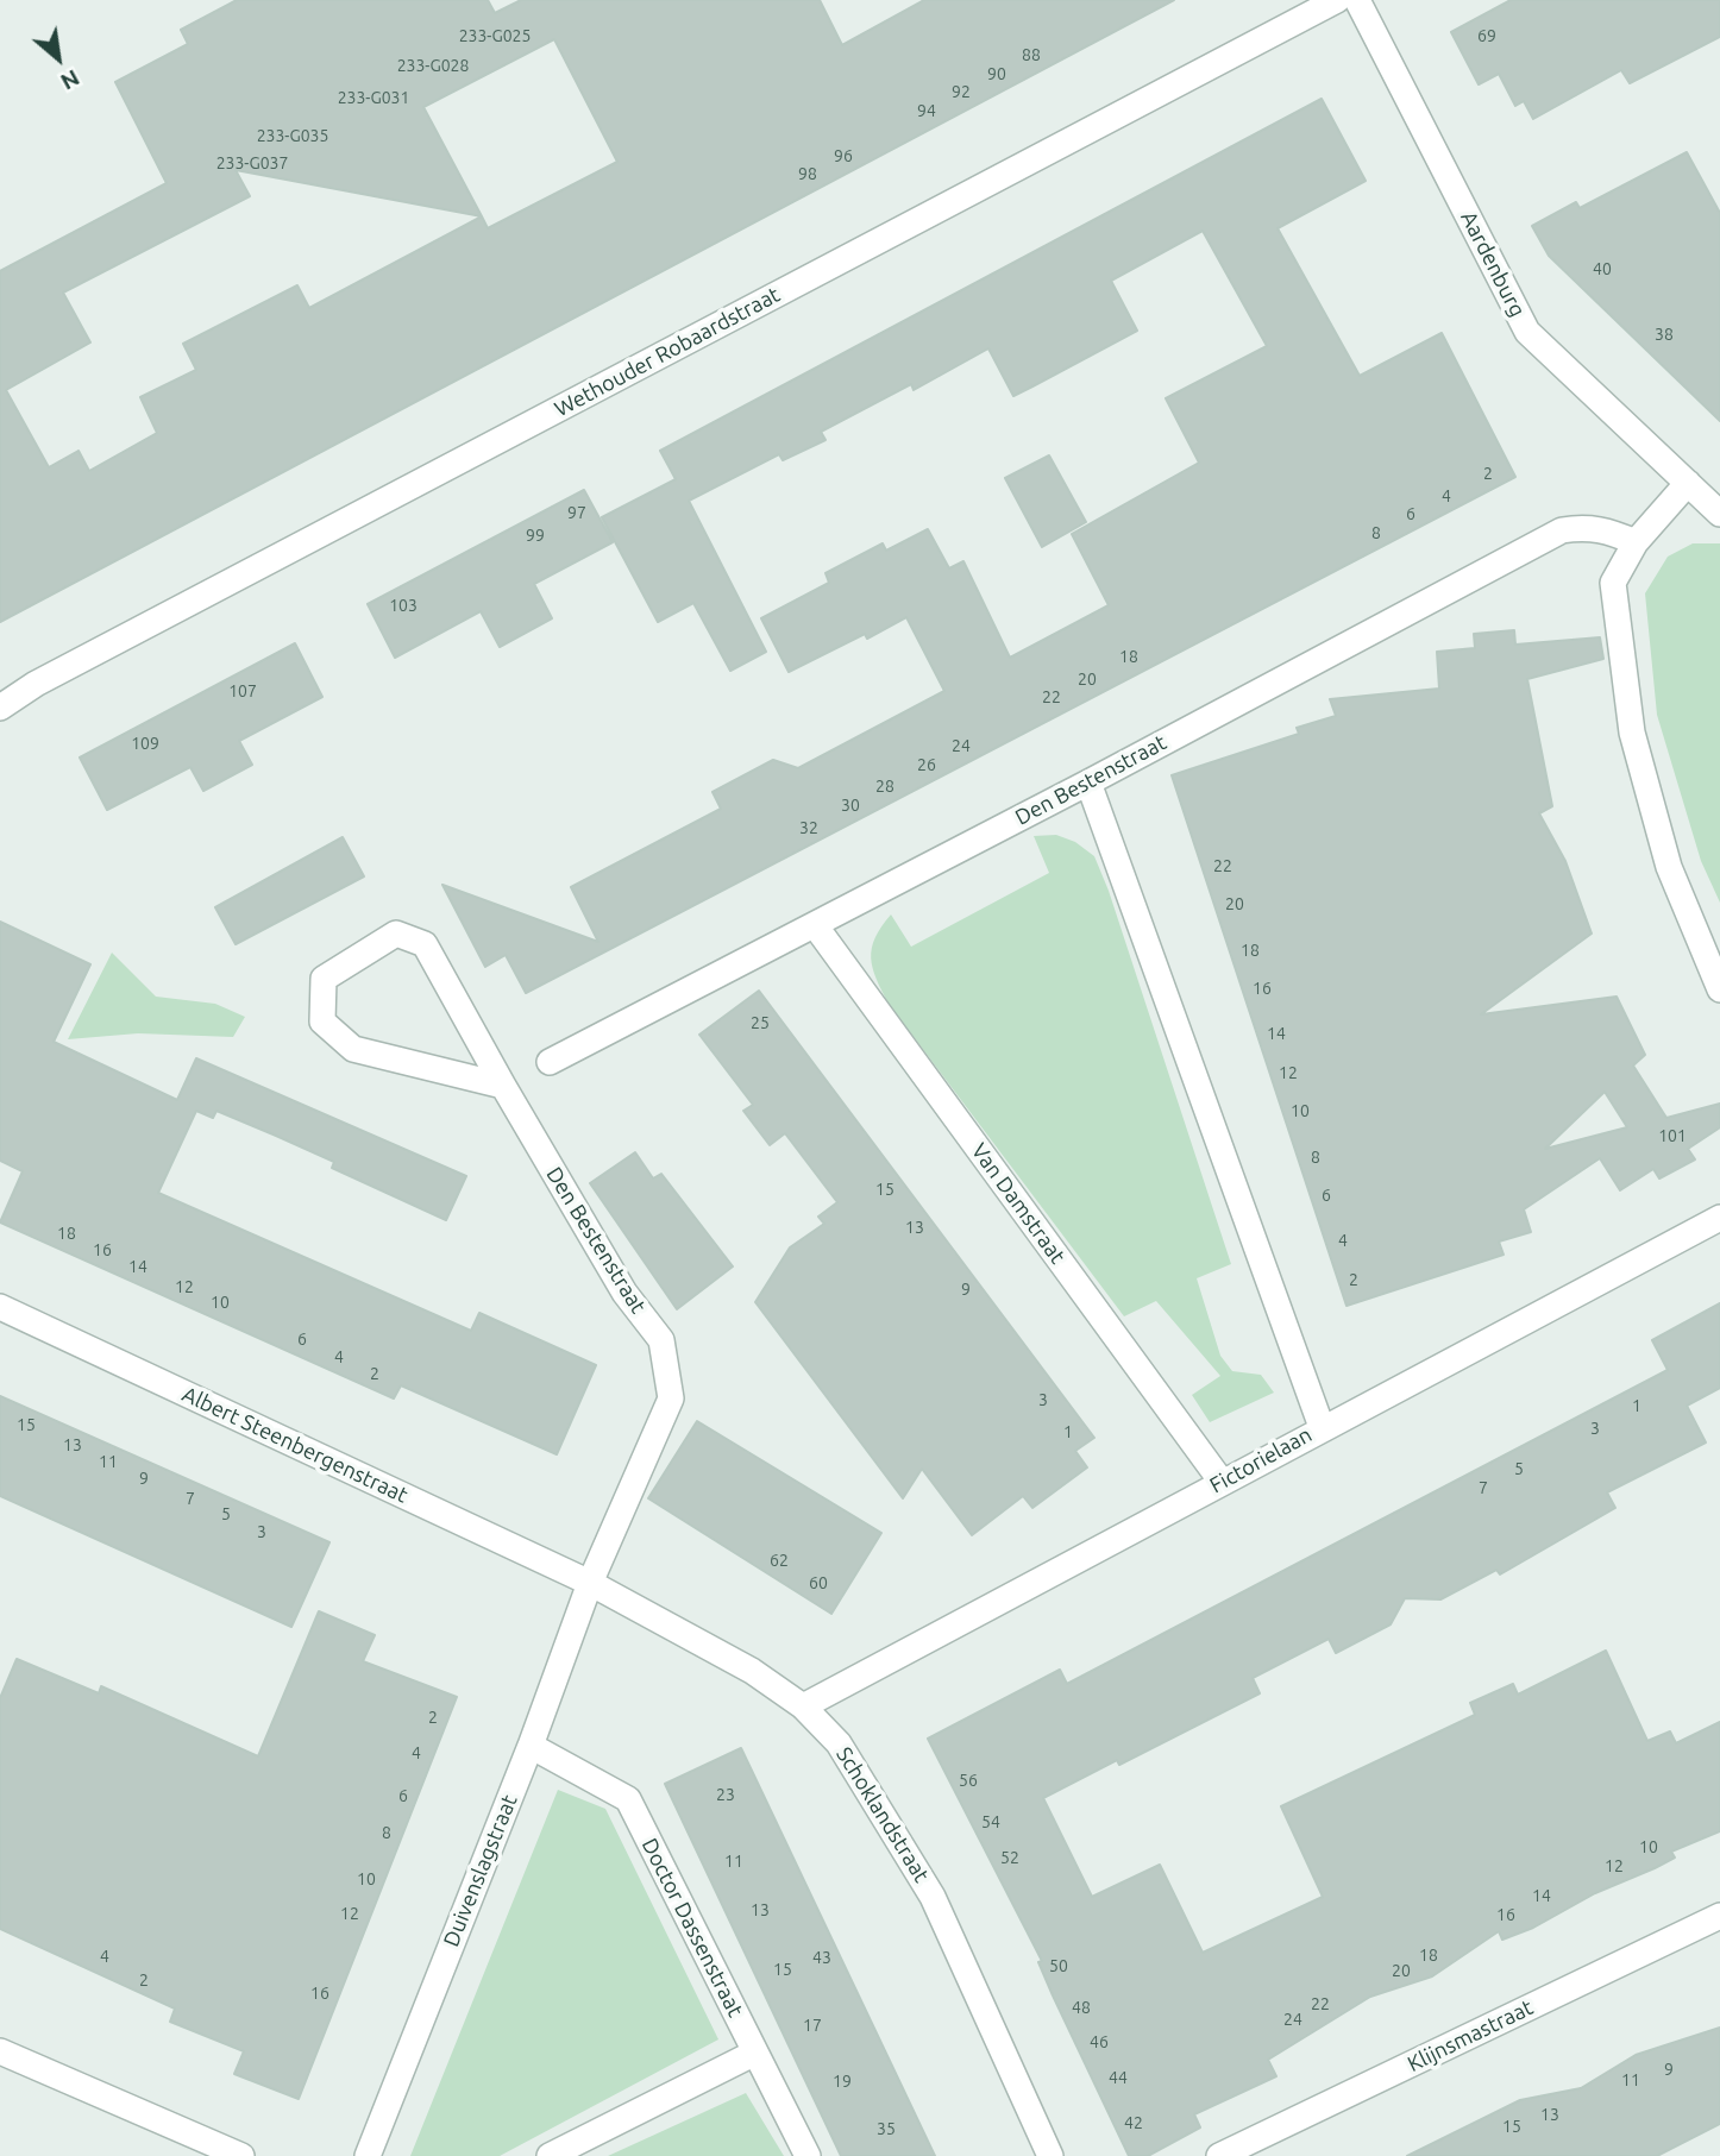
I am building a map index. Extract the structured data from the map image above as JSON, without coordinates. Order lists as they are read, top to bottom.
{
  "streets": {
    "street": [
      "Aardenburg",
      "Wethouder Robaardstraat",
      "Den Bestenstraat",
      "Van Damstraat",
      "Albert Steenbergenstraat",
      "Fictorielaan",
      "Schoklandstraat",
      "Duivenslagstraat",
      "Doctor Dassenstraat",
      "Klijnsmastraat"
    ]
  },
  "crossings": [
    ["Den Bestenstraat", "Van Damstraat"],
    ["Den Bestenstraat", "Albert Steenbergenstraat"],
    ["Den Bestenstraat", "Schoklandstraat"],
    ["Den Bestenstraat", "Duivenslagstraat"],
    ["Van Damstraat", "Fictorielaan"],
    ["Albert Steenbergenstraat", "Schoklandstraat"],
    ["Albert Steenbergenstraat", "Duivenslagstraat"],
    ["Fictorielaan", "Schoklandstraat"],
    ["Schoklandstraat", "Duivenslagstraat"],
    ["Duivenslagstraat", "Doctor Dassenstraat"]
  ],
  "house_numbers": [
    "233-G025",
    "69",
    "88",
    "233-G028",
    "90",
    "92",
    "233-G031",
    "94",
    "233-G035",
    "96",
    "233-G037",
    "98",
    "40",
    "38",
    "2",
    "4",
    "97",
    "6",
    "8",
    "99",
    "103",
    "18",
    "20",
    "107",
    "22",
    "109",
    "24",
    "26",
    "28",
    "30",
    "32",
    "22",
    "20",
    "18",
    "16",
    "25",
    "14",
    "12",
    "10",
    "101",
    "8",
    "15",
    "6",
    "13",
    "18",
    "4",
    "16",
    "14",
    "2",
    "12",
    "9",
    "10",
    "6",
    "4",
    "2",
    "3",
    "1",
    "15",
    "3",
    "1",
    "13",
    "11",
    "5",
    "9",
    "7",
    "7",
    "5",
    "3",
    "62",
    "60",
    "2",
    "4",
    "56",
    "23",
    "6",
    "54",
    "8",
    "10",
    "52",
    "11",
    "12",
    "10",
    "14",
    "13",
    "12",
    "16",
    "18",
    "4",
    "43",
    "50",
    "15",
    "20",
    "2",
    "16",
    "22",
    "48",
    "24",
    "17",
    "46",
    "9",
    "44",
    "11",
    "19",
    "13",
    "42",
    "15",
    "35"
  ],
  "north": "bottom right"
}
